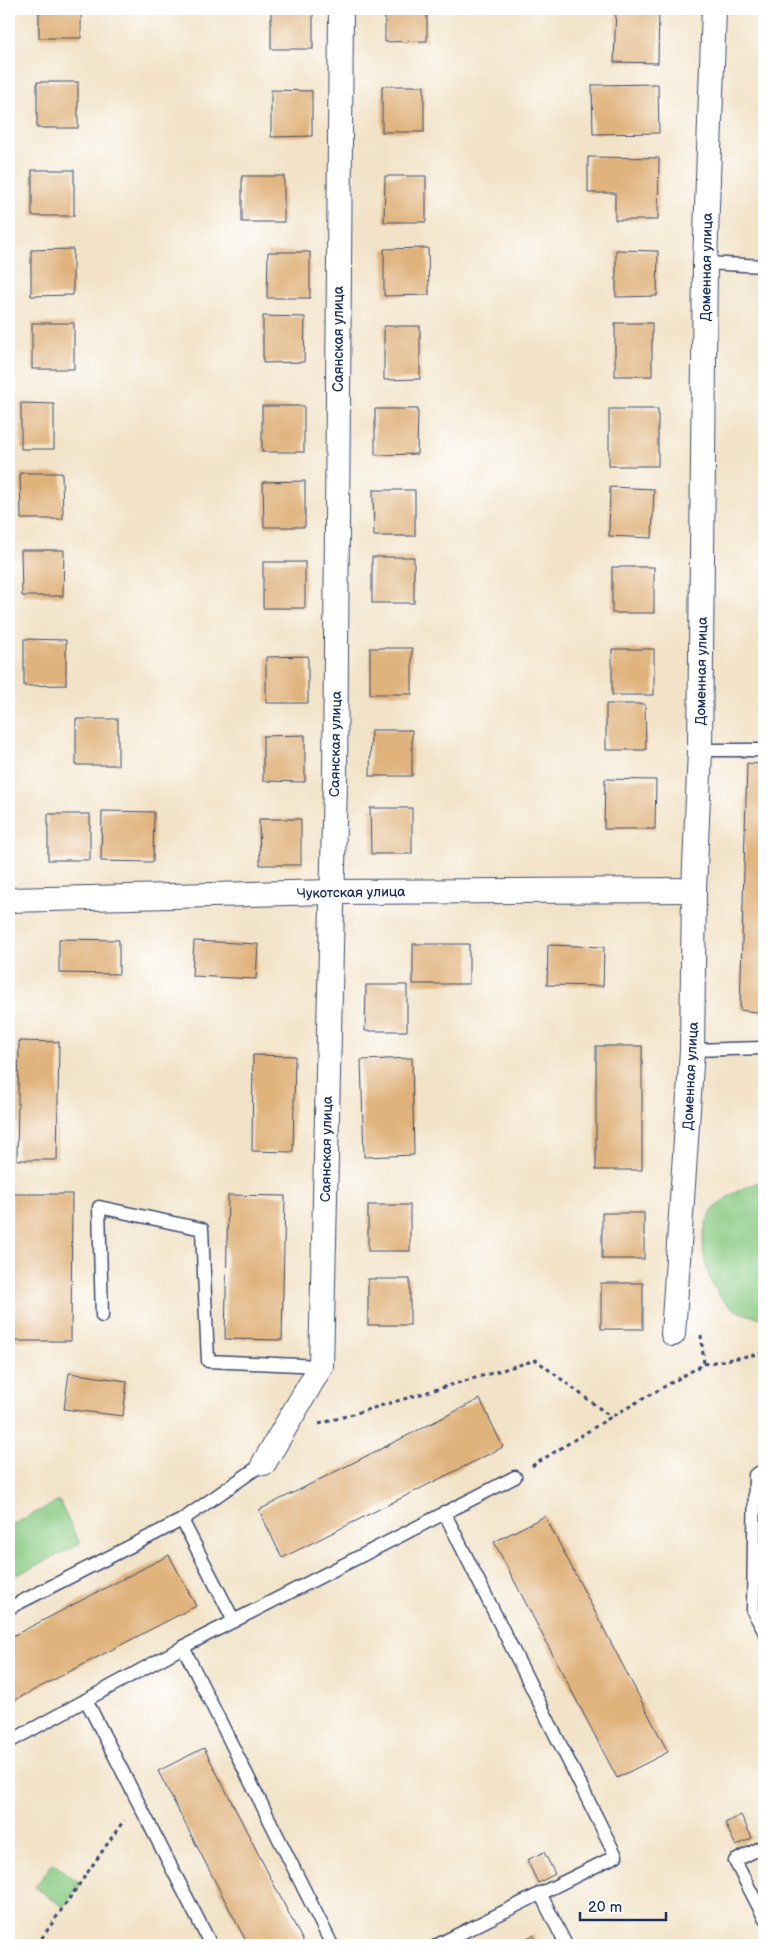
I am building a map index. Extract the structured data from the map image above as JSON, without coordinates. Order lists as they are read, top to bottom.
{
  "streets": {
    "street": ["Доменная улица", "Саянская улица", "Чукотская улица"]
  },
  "crossings": [
    ["Доменная улица", "Чукотская улица"],
    ["Саянская улица", "Чукотская улица"]
  ],
  "scale_bar": "20 m"
}
